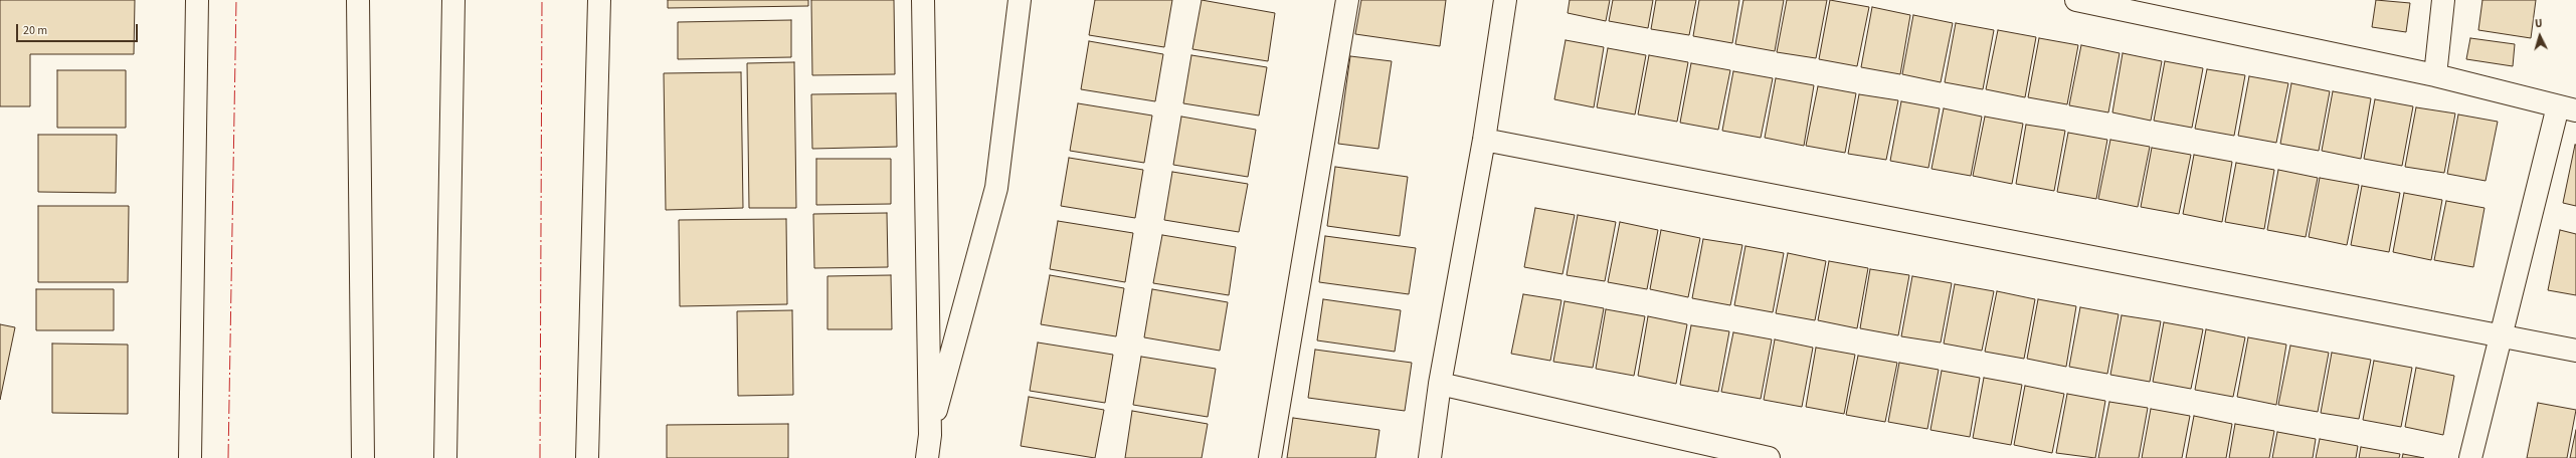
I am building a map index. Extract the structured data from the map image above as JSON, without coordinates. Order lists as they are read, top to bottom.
{
  "scale_bar": "20 m",
  "north": "top"
}
